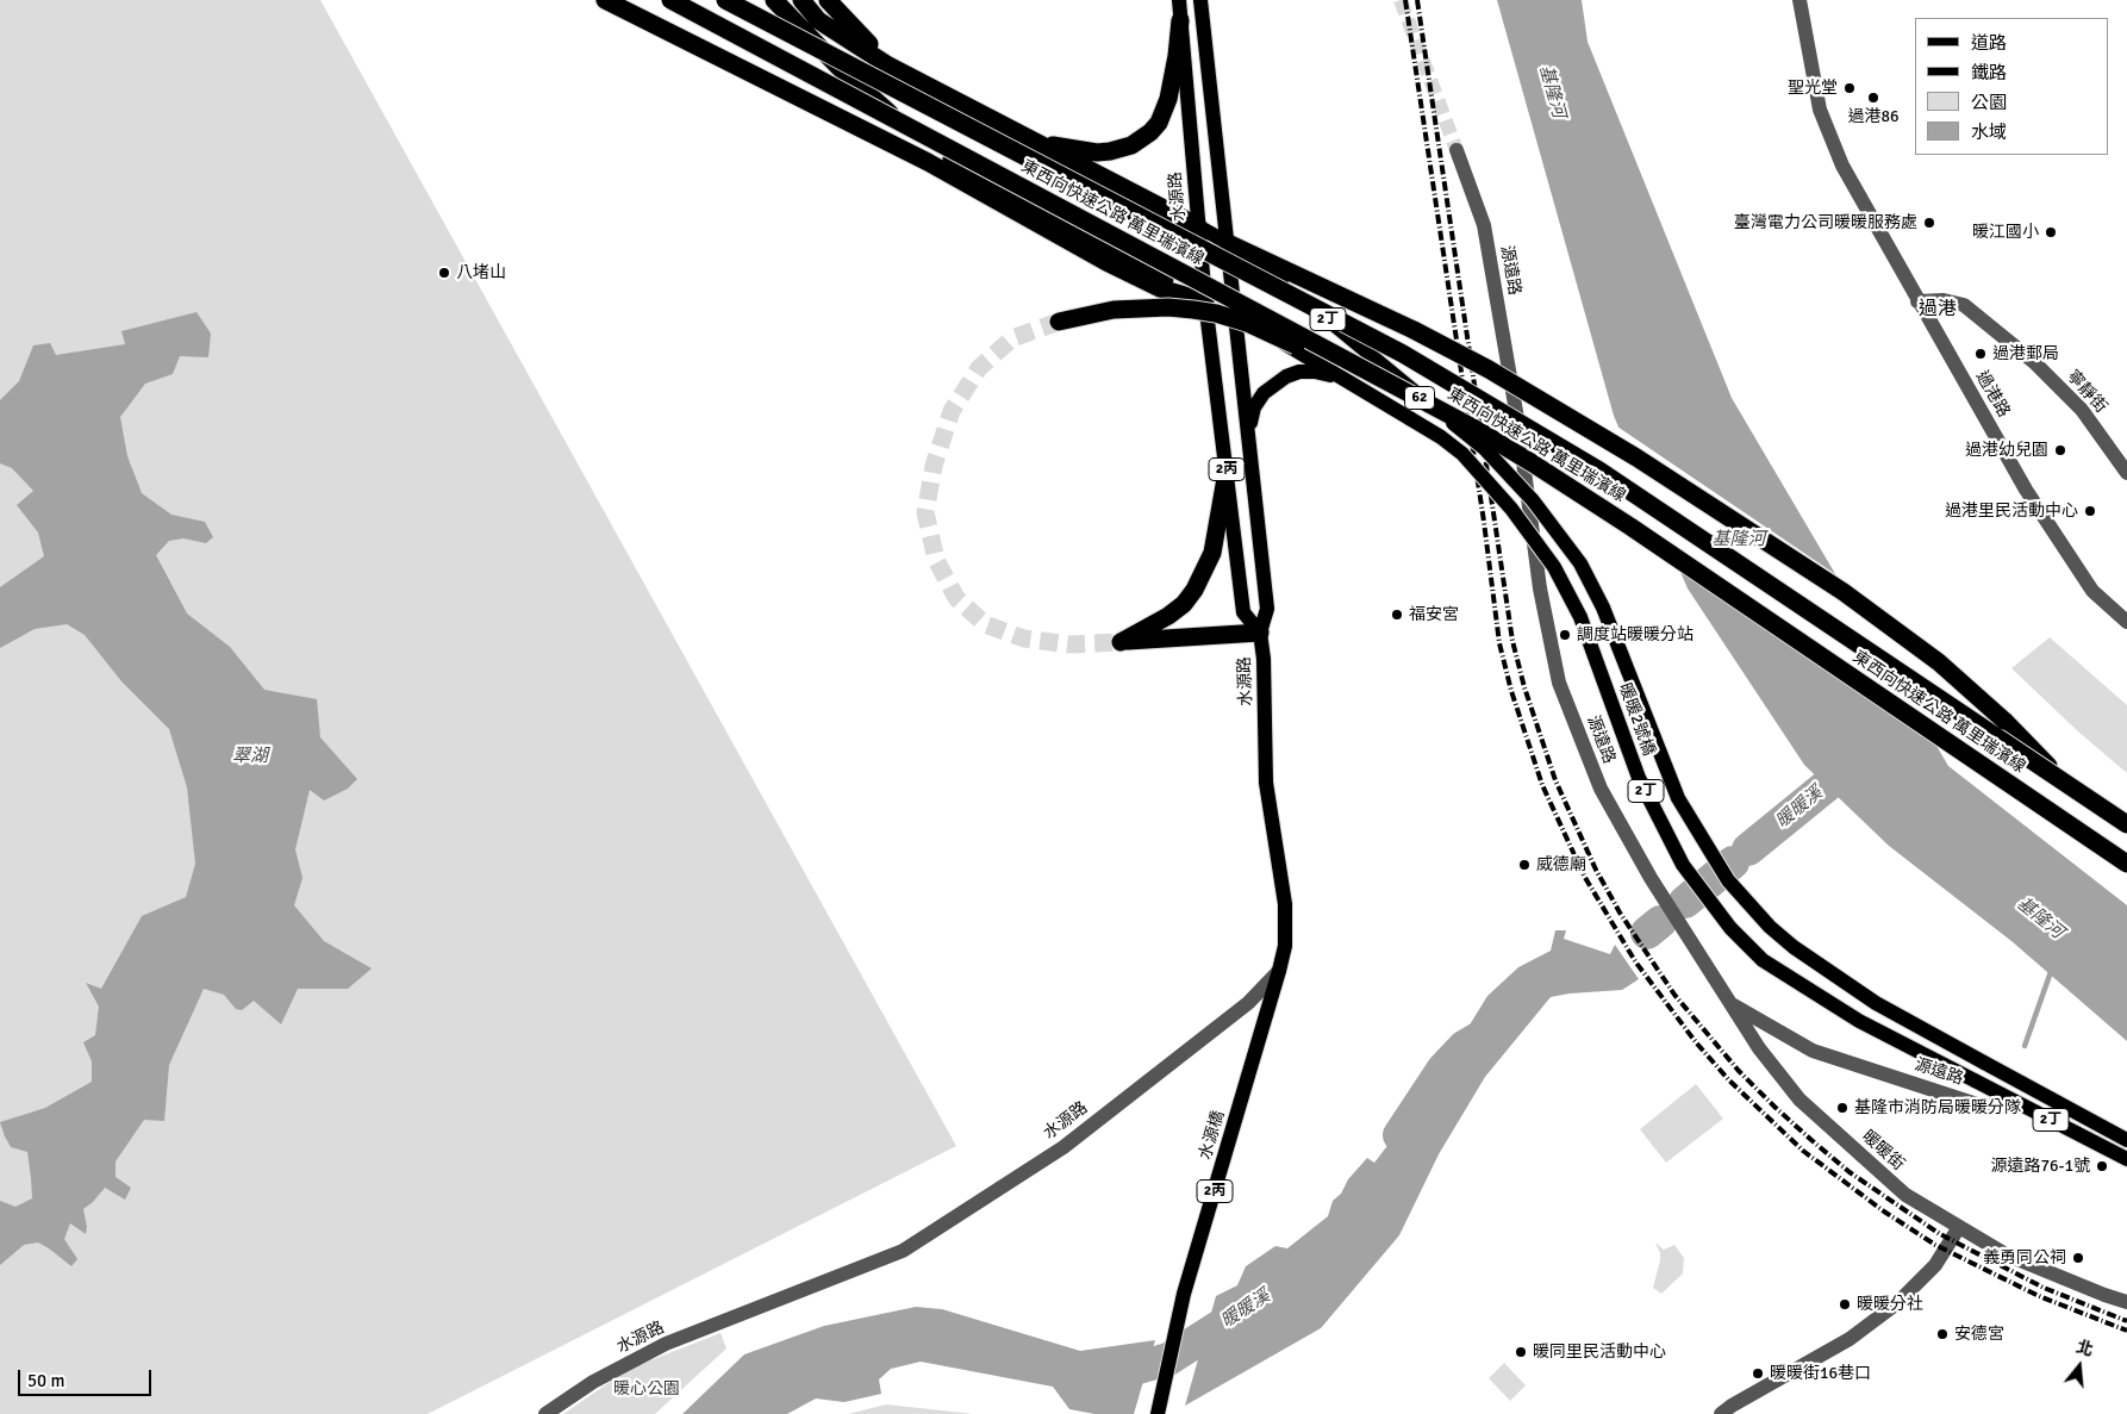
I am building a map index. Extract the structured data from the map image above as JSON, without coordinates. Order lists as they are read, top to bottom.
{
  "streets": {
    "highway": ["東西向快速公路 萬里瑞濱線", "62"],
    "main road": [
      "水源路",
      "源遠路",
      "2丁",
      "2丙",
      "暖暖2號橋",
      "水源橋"
    ],
    "street": ["寧靜街", "過港路", "暖暖街"]
  },
  "crossings": [
    ["水源路", "2丁"],
    ["水源路", "水源橋"],
    ["東西向快速公路 萬里瑞濱線", "2丁"],
    ["東西向快速公路 萬里瑞濱線", "暖暖2號橋"],
    ["源遠路", "暖暖2號橋"],
    ["源遠路", "暖暖街"],
    ["2丁", "暖暖2號橋"],
    ["寧靜街", "過港路"]
  ],
  "districts": ["過港"],
  "water": ["基隆河", "翠湖", "暖暖溪"],
  "parks": ["暖心公園"],
  "places": [
    "聖光堂",
    "過港86",
    "臺灣電力公司暖暖服務處",
    "暖江國小",
    "八堵山",
    "過港郵局",
    "過港幼兒園",
    "過港里民活動中心",
    "福安宮",
    "調度站暖暖分站",
    "威德廟",
    "基隆市消防局暖暖分隊",
    "源遠路76-1號",
    "義勇同公祠",
    "暖暖分社",
    "安德宮",
    "暖同里民活動中心",
    "暖暖街16巷口"
  ],
  "legend": [
    "道路",
    "鐵路",
    "公園",
    "水域"
  ],
  "scale_bar": "50 m",
  "north": "top"
}
